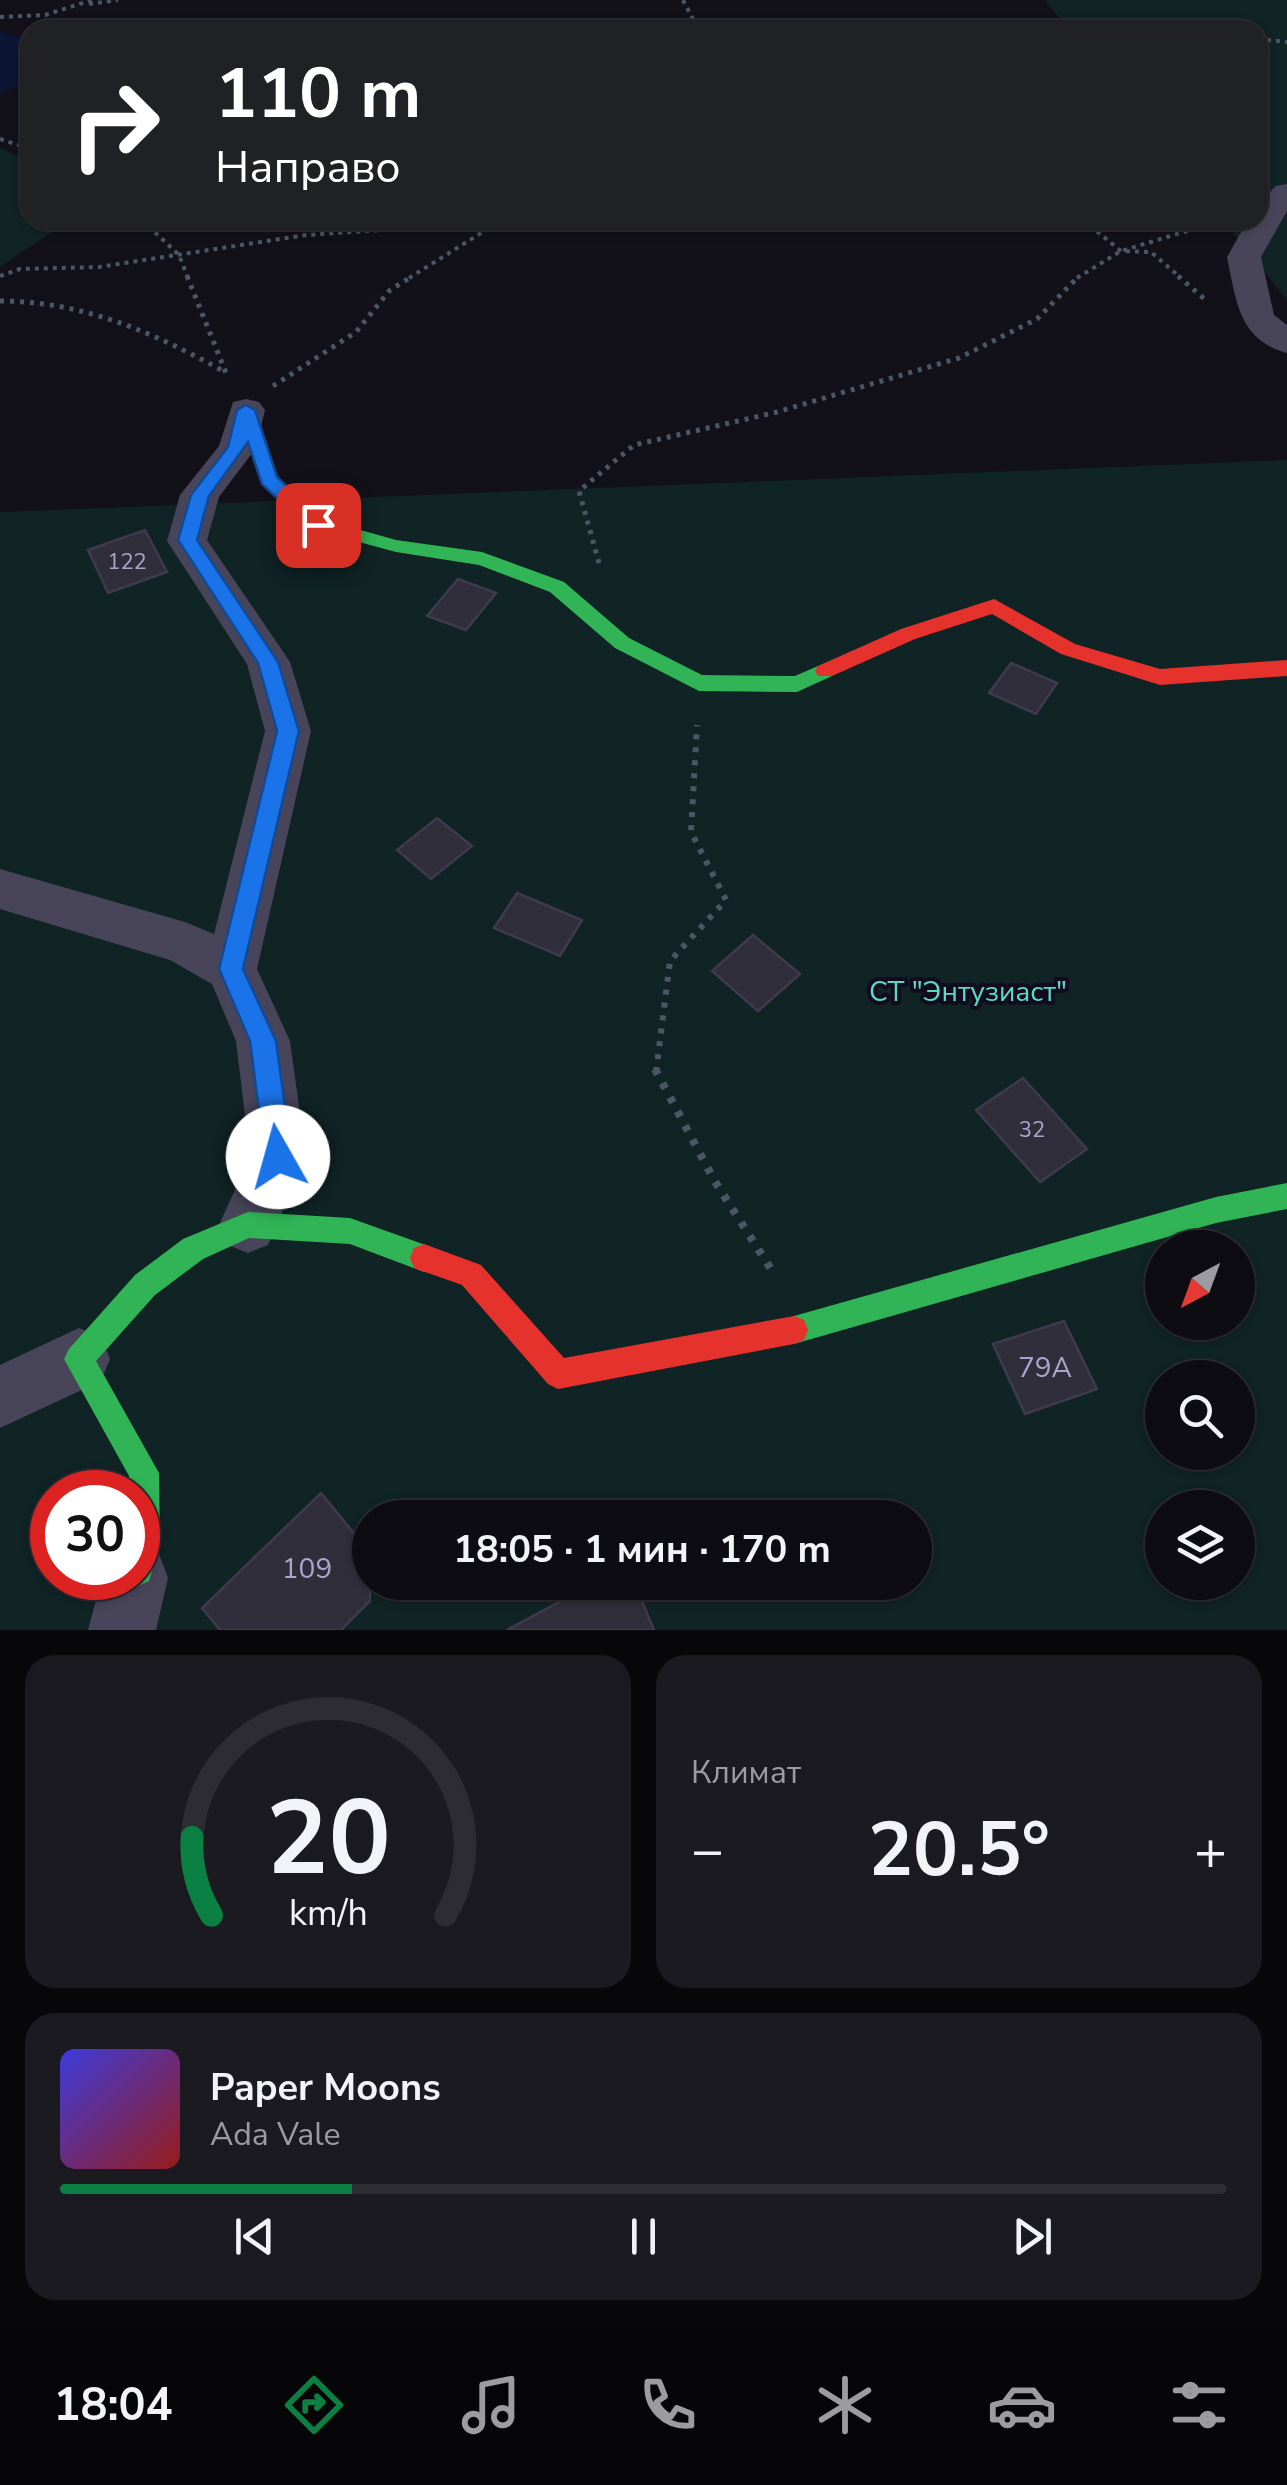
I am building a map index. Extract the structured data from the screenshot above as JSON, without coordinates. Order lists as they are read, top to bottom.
{
  "parks": ["СТ \"Энтузиаст\""],
  "house_numbers": [
    "122",
    "32",
    "79А",
    "109"
  ],
  "north": "bottom left",
  "page": {
    "turn": ["110 m", "Направо"],
    "limit": "30",
    "trip": "18:05 · 1 мин · 170 m",
    "tile": "Климат",
    "heat": ["−", "20.5°", "+"],
    "song": ["Paper Moons", "Ada Vale"],
    "tabs": "18:04",
    "gauge": ["20", "km/h"]
  }
}
